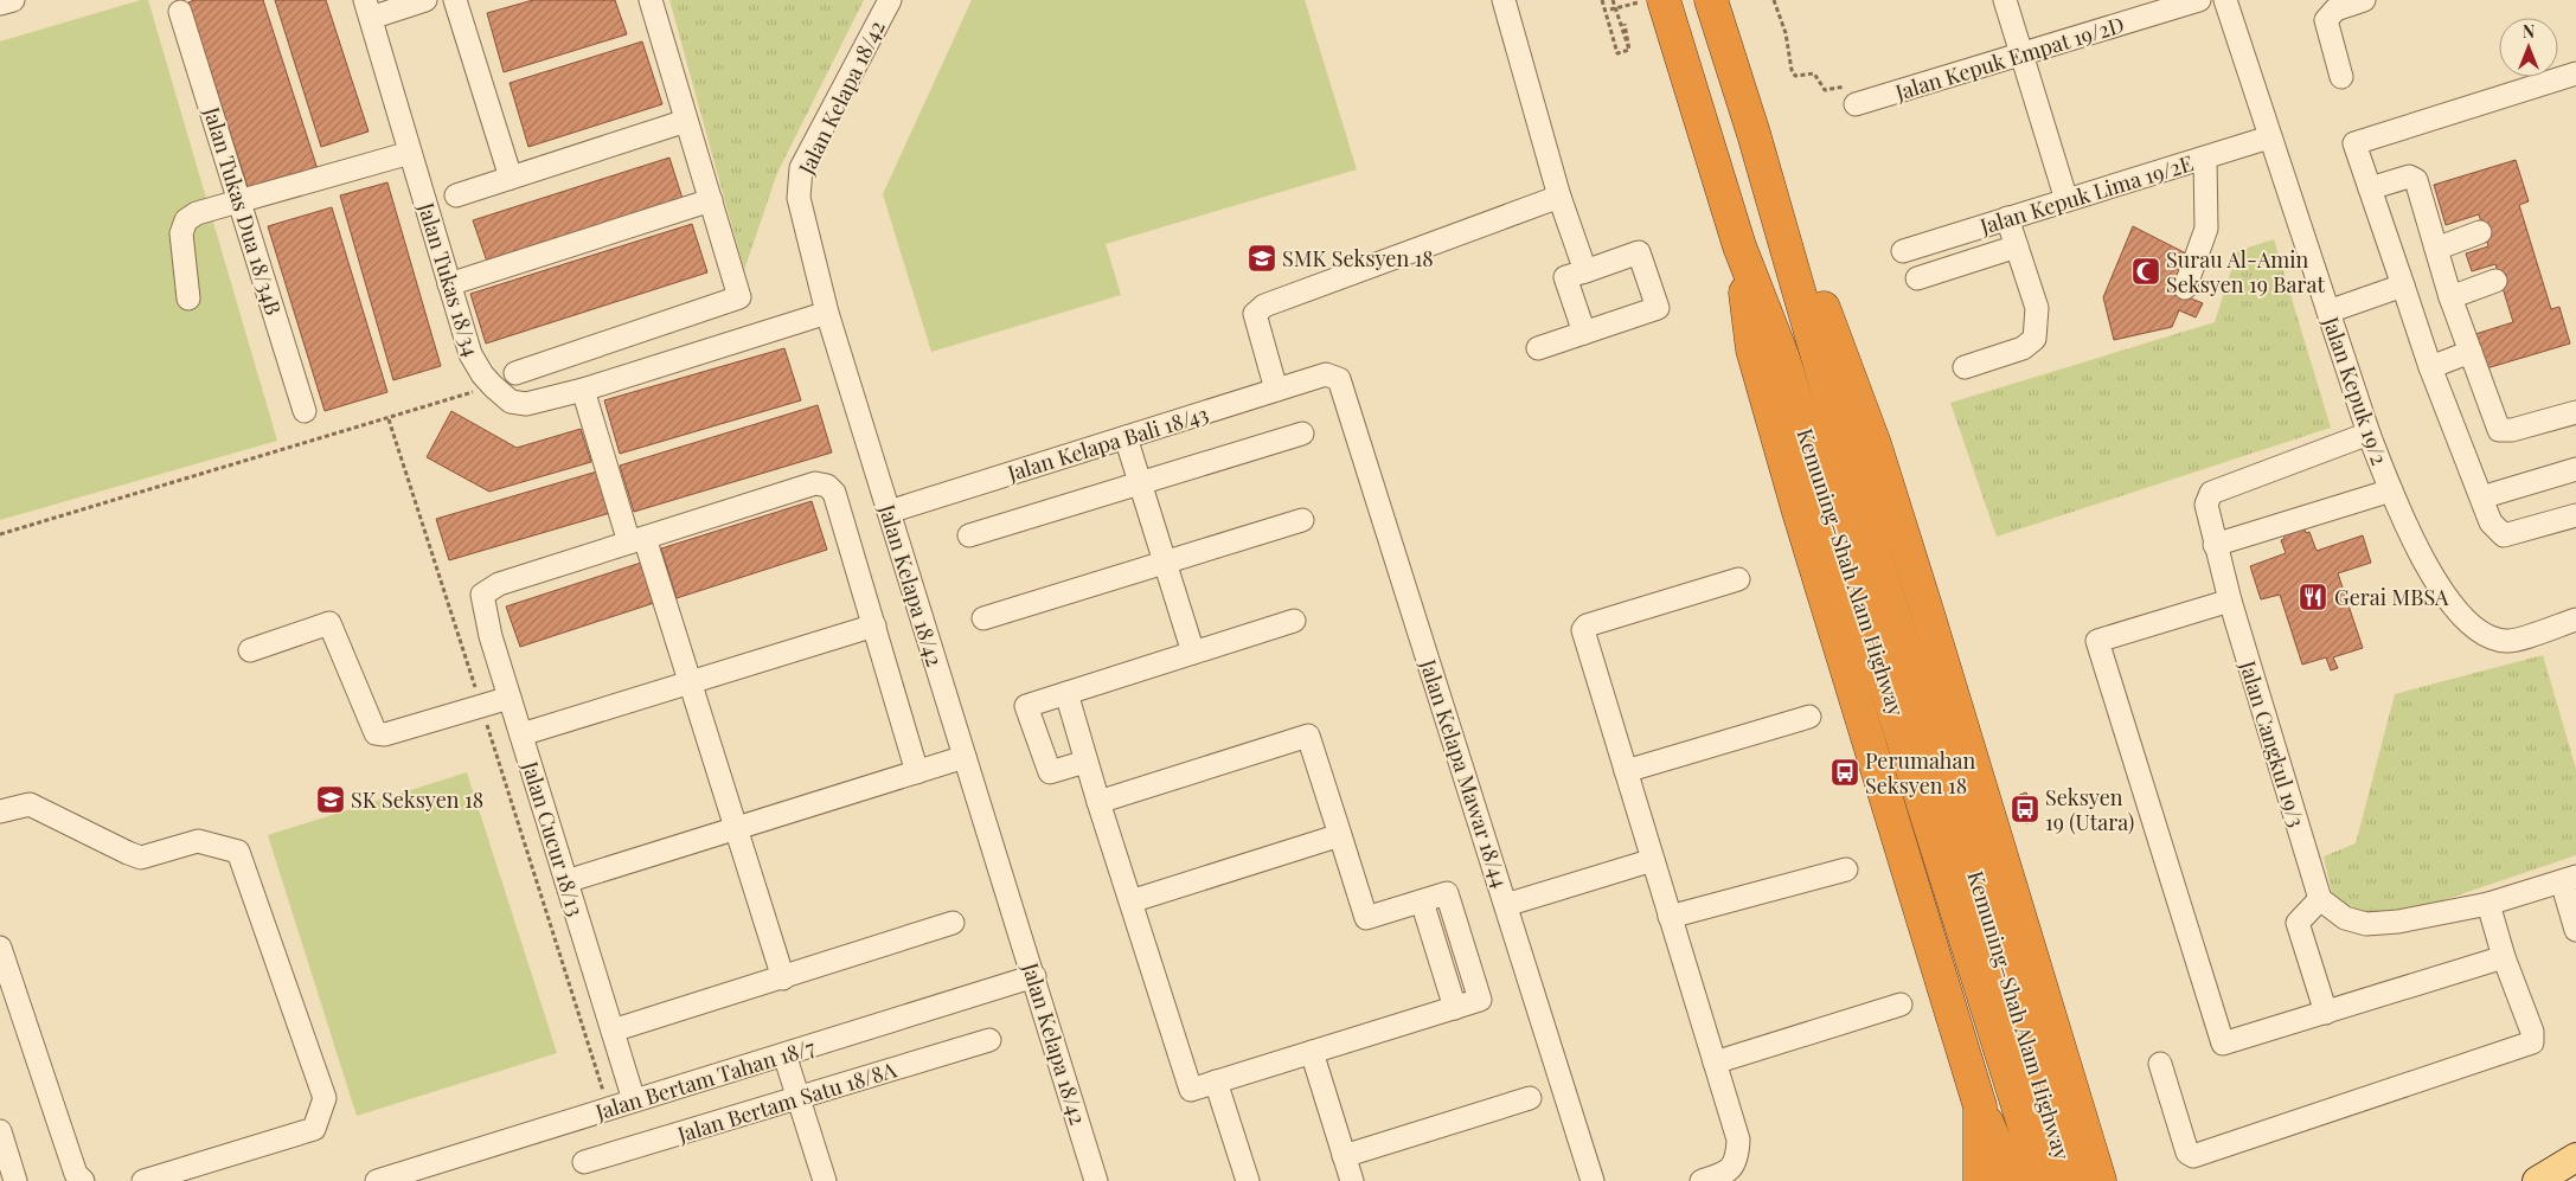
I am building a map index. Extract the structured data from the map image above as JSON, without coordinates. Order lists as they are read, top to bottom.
{
  "streets": {
    "highway": ["Kemuning–Shah Alam Highway"],
    "street": [
      "Jalan Kepuk Empat 19/2D",
      "Jalan Kelapa 18/42",
      "Jalan Kepuk Lima 19/2E",
      "Jalan Tukas Dua 18/34B",
      "Jalan Tukas 18/34",
      "Jalan Kepuk 19/2",
      "Jalan Kelapa Bali 18/43",
      "Jalan Cangkul 19/3",
      "Jalan Kelapa Mawar 18/44",
      "Jalan Cucur 18/13",
      "Jalan Bertam Tahan 18/7",
      "Jalan Bertam Satu 18/8A"
    ]
  },
  "crossings": [
    ["Jalan Kelapa 18/42", "Jalan Tukas 18/34"],
    ["Jalan Kelapa 18/42", "Jalan Kelapa Bali 18/43"],
    ["Jalan Kelapa 18/42", "Jalan Bertam Tahan 18/7"],
    ["Jalan Kepuk Lima 19/2E", "Jalan Kepuk 19/2"],
    ["Jalan Kepuk 19/2", "Jalan Cangkul 19/3"],
    ["Jalan Kelapa Bali 18/43", "Jalan Kelapa Mawar 18/44"],
    ["Jalan Cucur 18/13", "Jalan Bertam Tahan 18/7"]
  ],
  "places": {
    "school or university": ["SMK Seksyen 18", "SK Seksyen 18"],
    "mosque": ["Surau Al-Amin Seksyen 19 Barat"],
    "restaurant": ["Gerai MBSA"],
    "bus stop": ["Perumahan Seksyen 18", "Seksyen 19 (Utara)"]
  },
  "north": "top"
}
